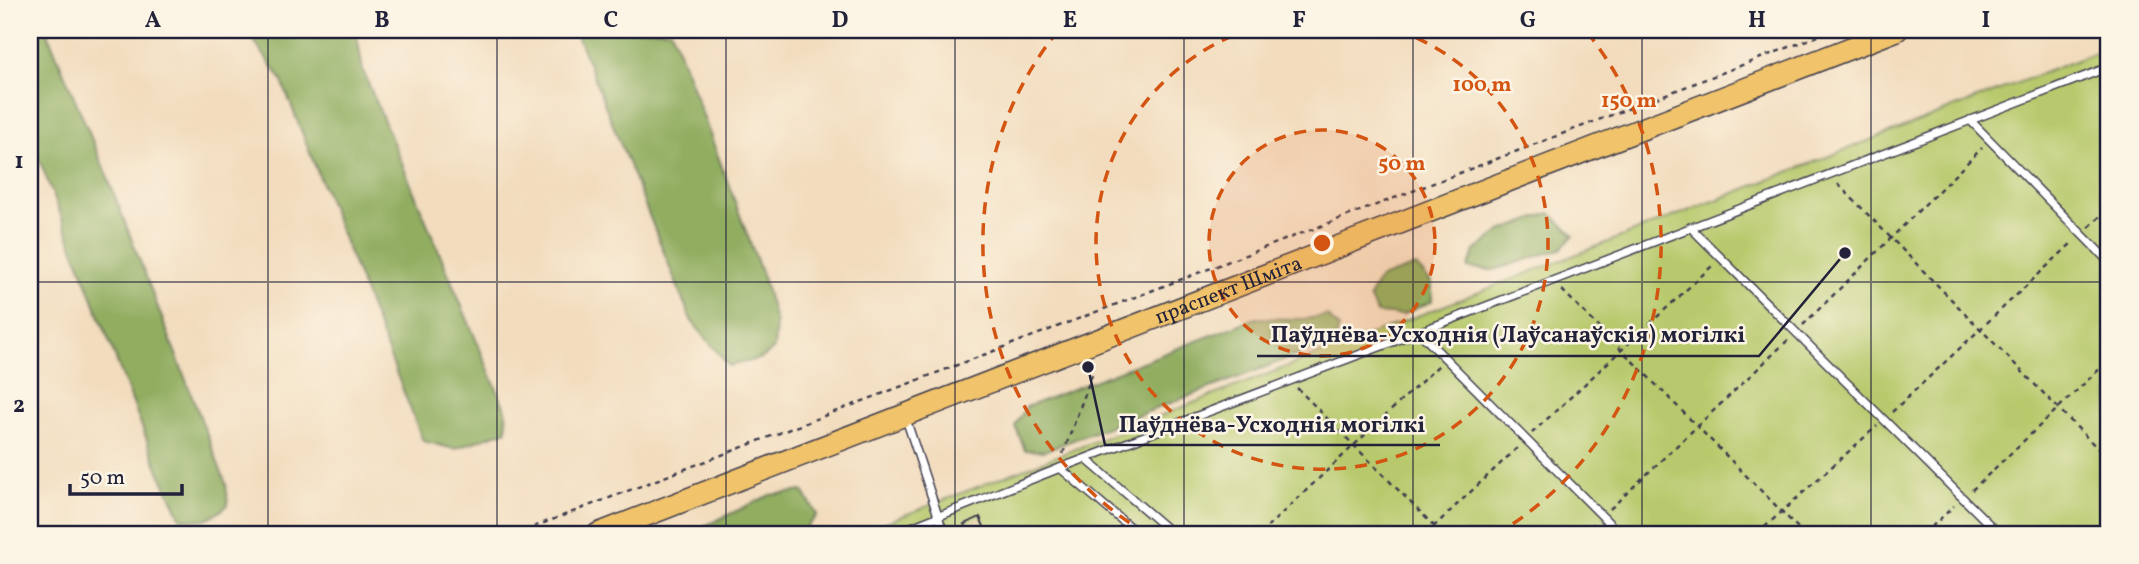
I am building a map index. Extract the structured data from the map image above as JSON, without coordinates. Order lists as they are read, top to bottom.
{
  "streets": {
    "main road": ["праспект Шміта"]
  },
  "places": ["Паўднёва-Усходнія (Лаўсанаўскія) могілкі", "Паўднёва-Усходнія могілкі"],
  "scale_bar": "50 m",
  "grid": {
    "columns": [
      "A",
      "B",
      "C",
      "D",
      "E",
      "F",
      "G",
      "H",
      "I"
    ],
    "rows": ["1", "2"]
  },
  "rings": ["100 m", "150 m", "50 m"]
}
